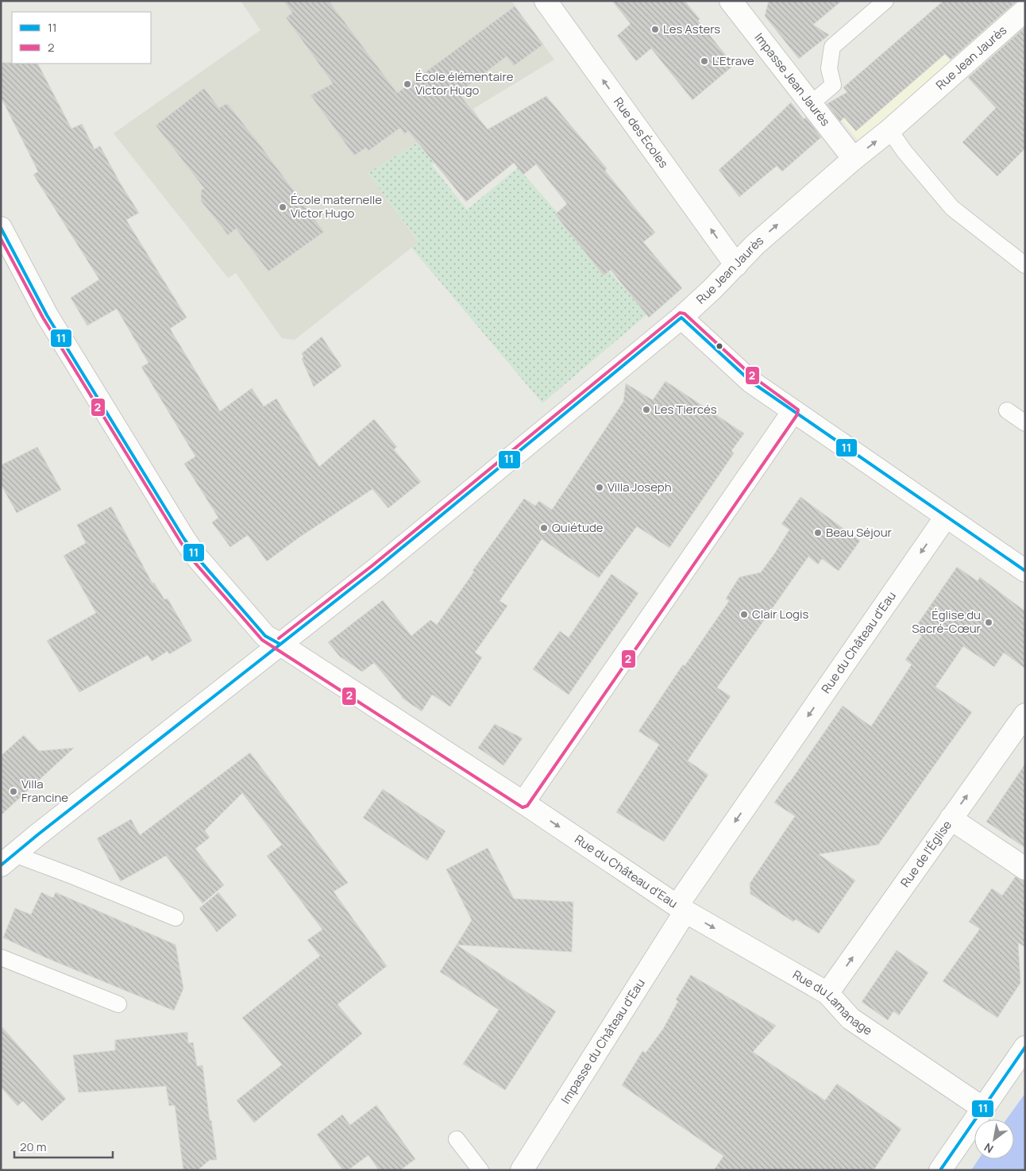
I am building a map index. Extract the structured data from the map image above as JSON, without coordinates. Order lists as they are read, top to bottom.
{
  "streets": {
    "street": [
      "Rue Jean Jaurès",
      "Impasse Jean Jaurès",
      "Rue des Écoles",
      "Rue du Château d'Eau",
      "Rue de l'Église",
      "Rue du Lamanage",
      "Impasse du Château d'Eau"
    ]
  },
  "crossings": [
    ["Rue Jean Jaurès", "Impasse Jean Jaurès"],
    ["Rue Jean Jaurès", "Rue des Écoles"],
    ["Rue Jean Jaurès", "Rue du Château d'Eau"],
    ["Rue du Château d'Eau", "Rue du Lamanage"],
    ["Rue du Château d'Eau", "Impasse du Château d'Eau"],
    ["Rue de l'Église", "Rue du Lamanage"],
    ["Rue du Lamanage", "Impasse du Château d'Eau"]
  ],
  "one_way": ["Rue des Écoles", "Rue de l'Église", "Rue du Lamanage"],
  "places": [
    "Les Asters",
    "L'Etrave",
    "École élémentaire Victor Hugo",
    "École maternelle Victor Hugo",
    "Les Tiercés",
    "Villa Joseph",
    "Quiétude",
    "Beau Séjour",
    "Clair Logis",
    "Église du Sacré-Cœur",
    "Villa Francine"
  ],
  "lines": ["transit line 11", "transit line 2"],
  "legend": ["11", "2"],
  "scale_bar": "20 m",
  "north": "bottom left"
}
